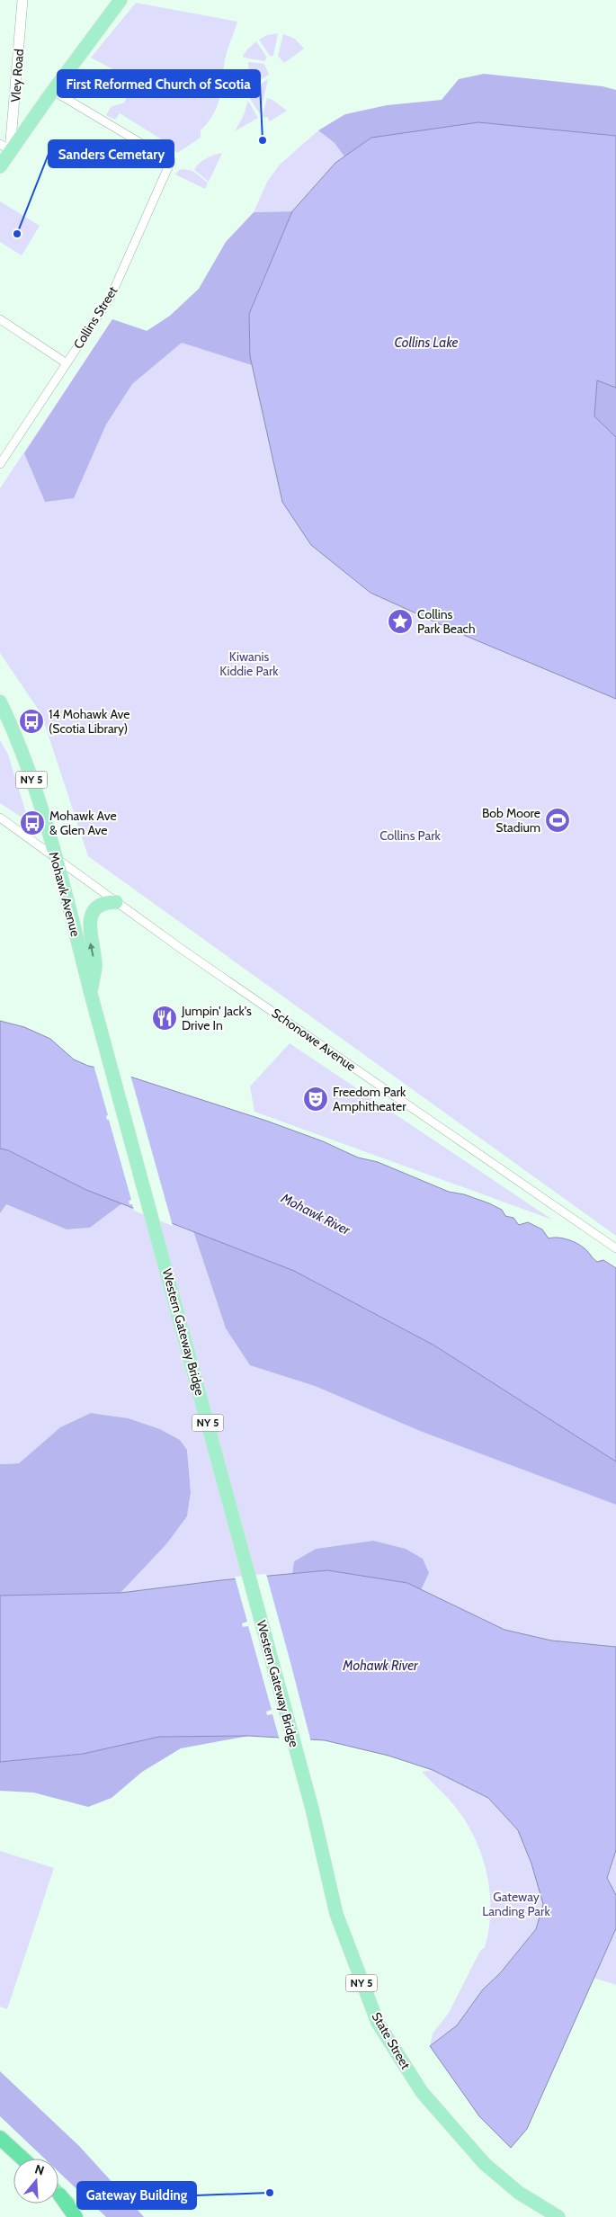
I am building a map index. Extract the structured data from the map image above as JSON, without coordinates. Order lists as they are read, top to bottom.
{
  "streets": {
    "main road": [
      "NY 5",
      "Mohawk Avenue",
      "Western Gateway Bridge",
      "State Street"
    ],
    "street": ["Vley Road", "Collins Street", "Schonowe Avenue"]
  },
  "crossings": [
    ["Mohawk Avenue", "Schonowe Avenue"],
    ["Mohawk Avenue", "Western Gateway Bridge"],
    ["Western Gateway Bridge", "State Street"]
  ],
  "water": ["Collins Lake", "Mohawk River"],
  "parks": ["Kiwanis Kiddie Park", "Collins Park", "Gateway Landing Park"],
  "places": {
    "other": ["First Reformed Church of Scotia", "Sanders Cemetary", "Gateway Building"],
    "place": ["Collins Park Beach"],
    "bus stop": ["14 Mohawk Ave (Scotia Library)", "Mohawk Ave & Glen Ave"],
    "sports": ["Bob Moore Stadium"],
    "restaurant": ["Jumpin' Jack's Drive In"],
    "theatre": ["Freedom Park Amphitheater"]
  },
  "north": "top"
}
